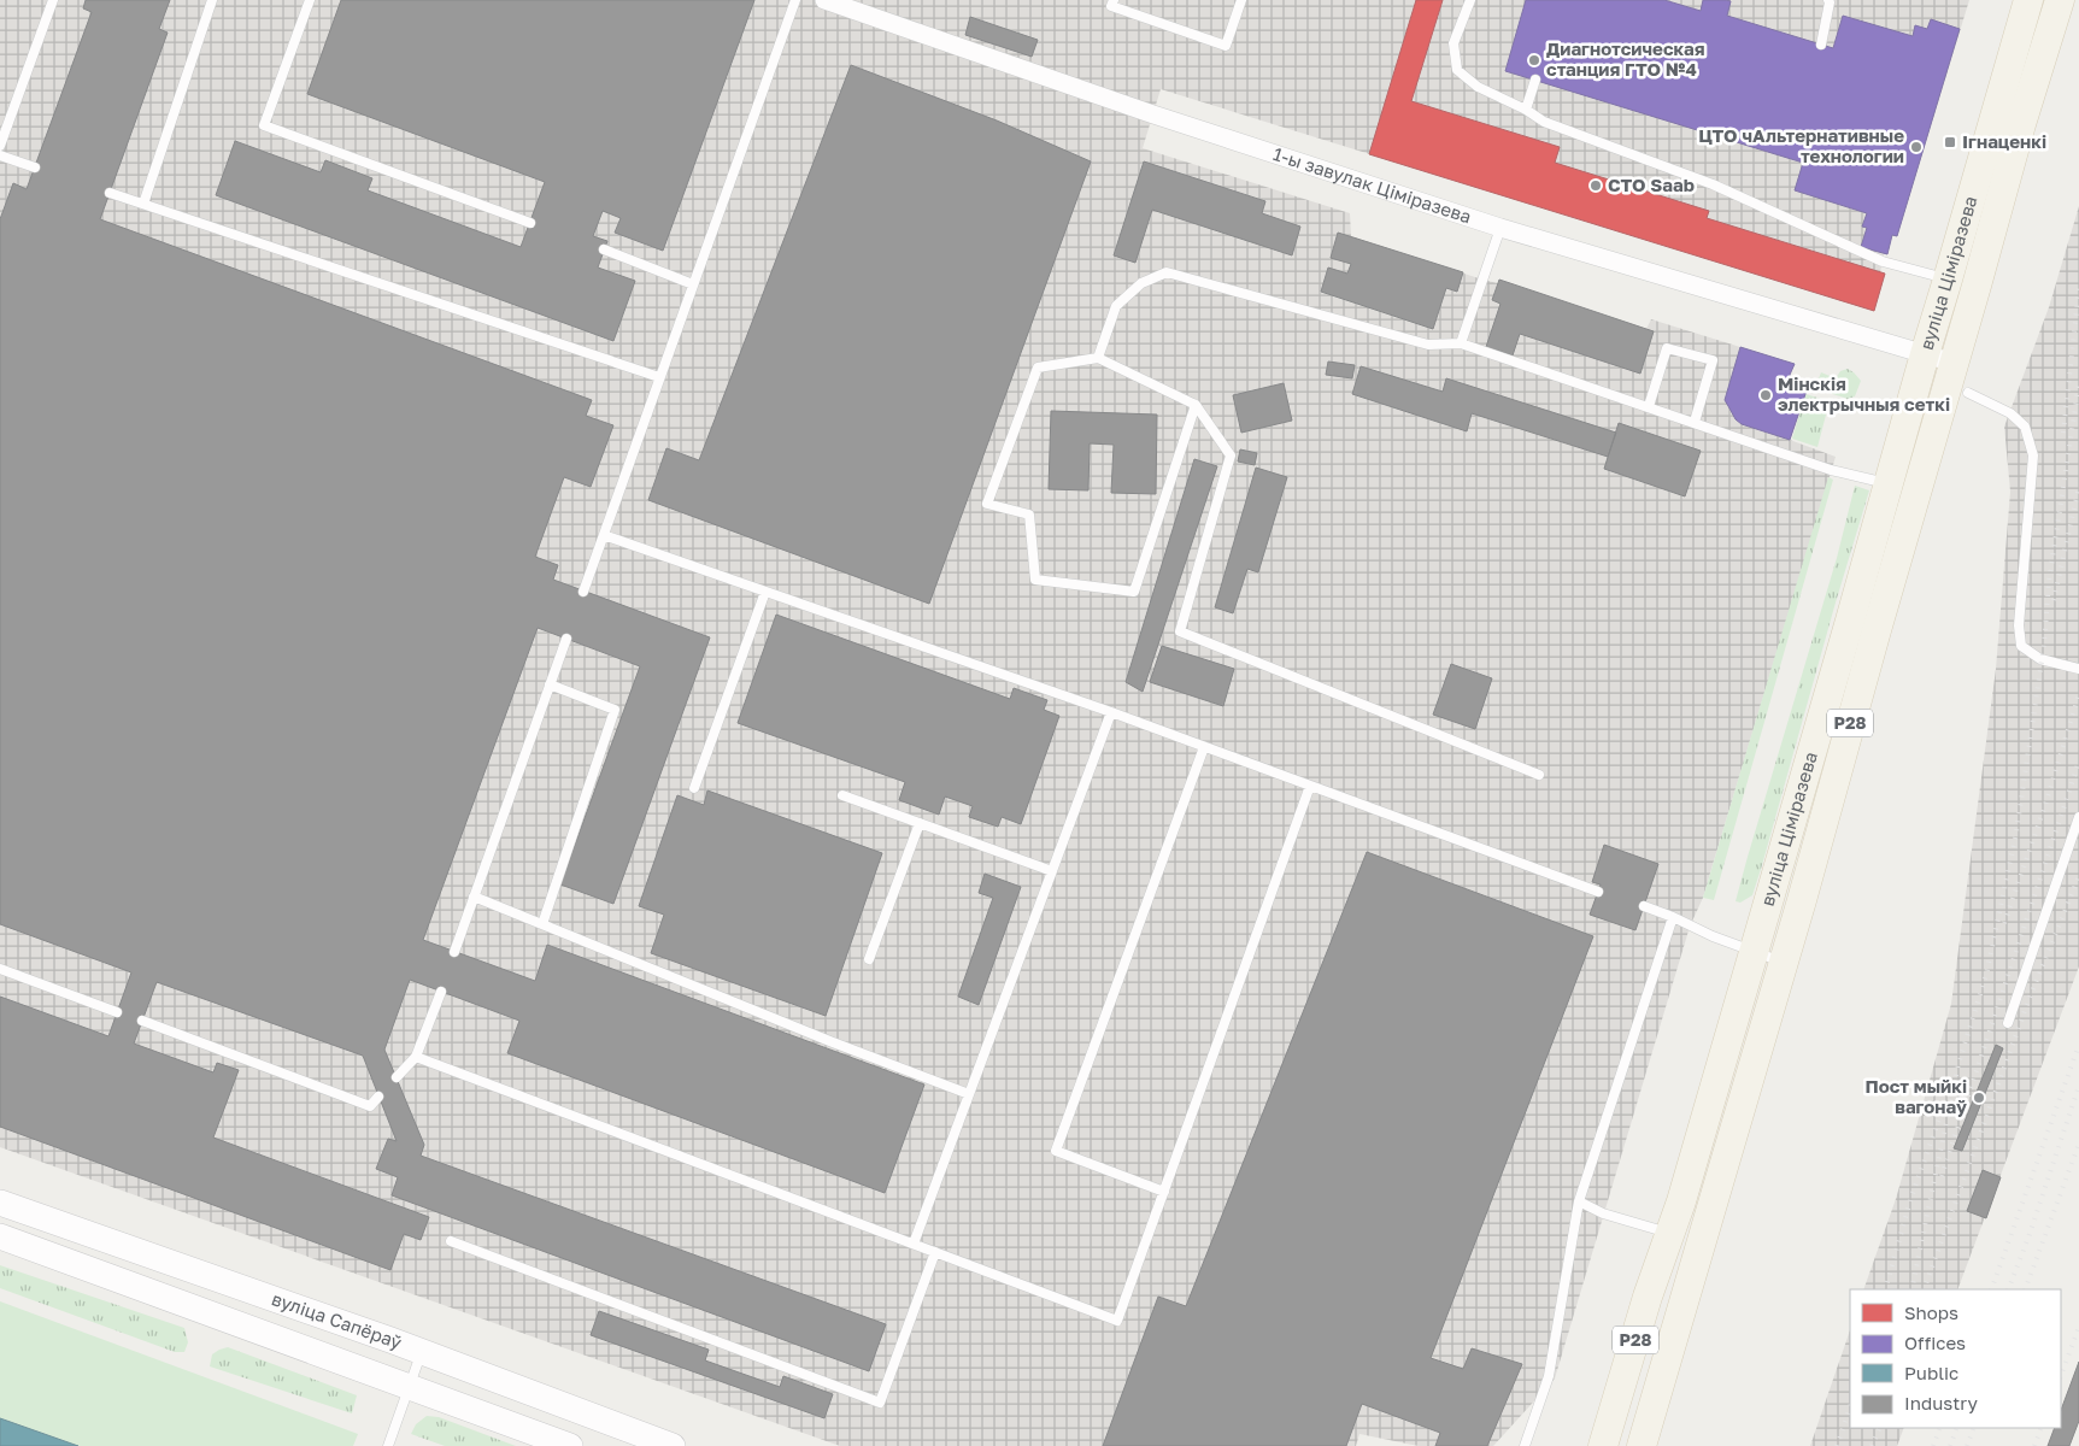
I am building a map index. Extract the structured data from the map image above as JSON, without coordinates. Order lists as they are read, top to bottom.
{
  "streets": {
    "main road": ["вуліца Ціміразева", "Р28", "вуліца Сапёраў"],
    "street": ["1-ы завулак Ціміразева"]
  },
  "crossings": [
    ["1-ы завулак Ціміразева", "вуліца Ціміразева"]
  ],
  "places": {
    "other": [
      "Диагнотсическая станция ГТО №4",
      "ЦТО чАльтернативные технологии",
      "СТО Saab",
      "Мінскія электрычныя сеткі",
      "Пост мыйкі вагонаў"
    ],
    "transit": ["Ігнаценкі"]
  },
  "legend": [
    "Shops",
    "Offices",
    "Public",
    "Industry"
  ]
}
